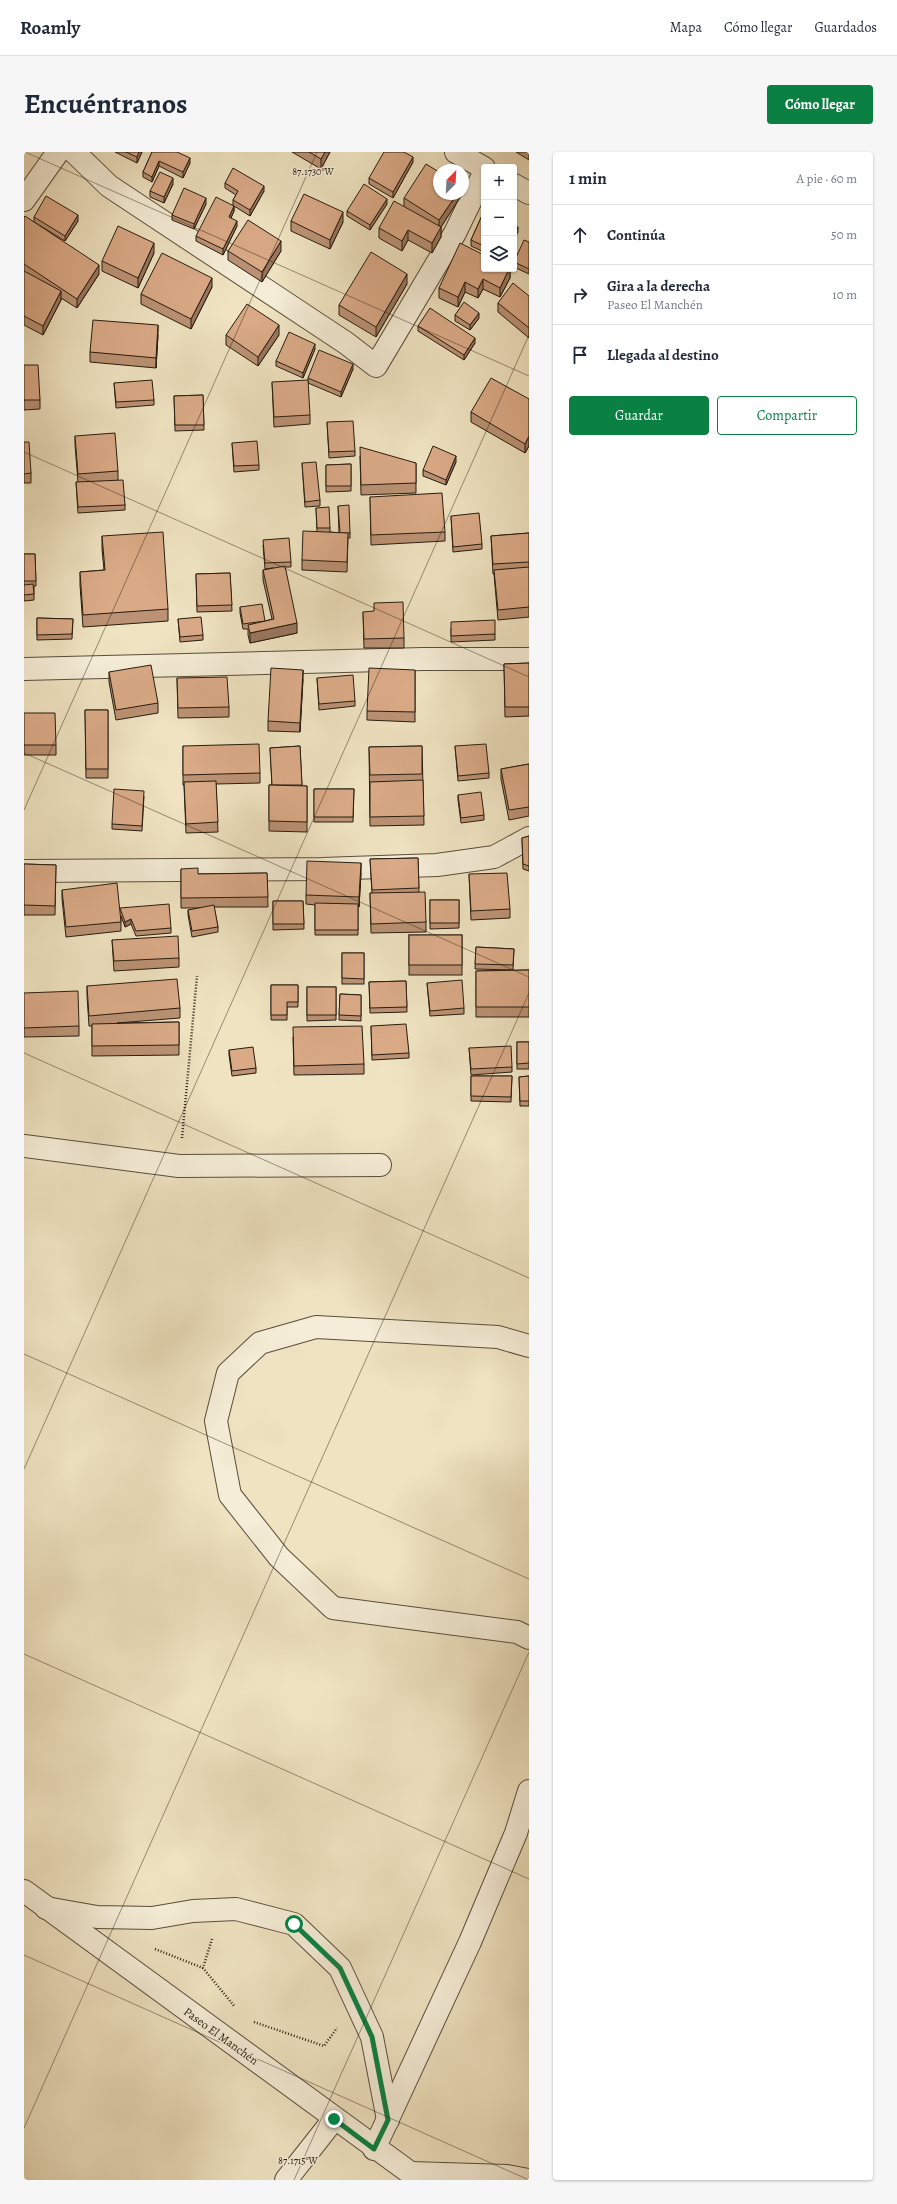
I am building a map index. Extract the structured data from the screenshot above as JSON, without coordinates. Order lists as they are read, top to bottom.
{
  "streets": {
    "street": ["Paseo El Manchén"]
  },
  "north": "top right",
  "page": {
    "header": "Roamly",
    "nav": ["Mapa", "Cómo llegar", "Guardados"],
    "title": "Encuéntranos",
    "buttons": [
      "Cómo llegar",
      ["Guardar", "Compartir"]
    ],
    "heading": ["1 min", "A pie · 60 m"],
    "map_buttons": ["+", "−"],
    "list": [
      ["Continúa", "50 m"],
      ["Gira a la derecha", "Paseo El Manchén", "10 m"],
      "Llegada al destino"
    ]
  },
  "coordinates": ["87.1730°W", "87.1715°W"]
}
